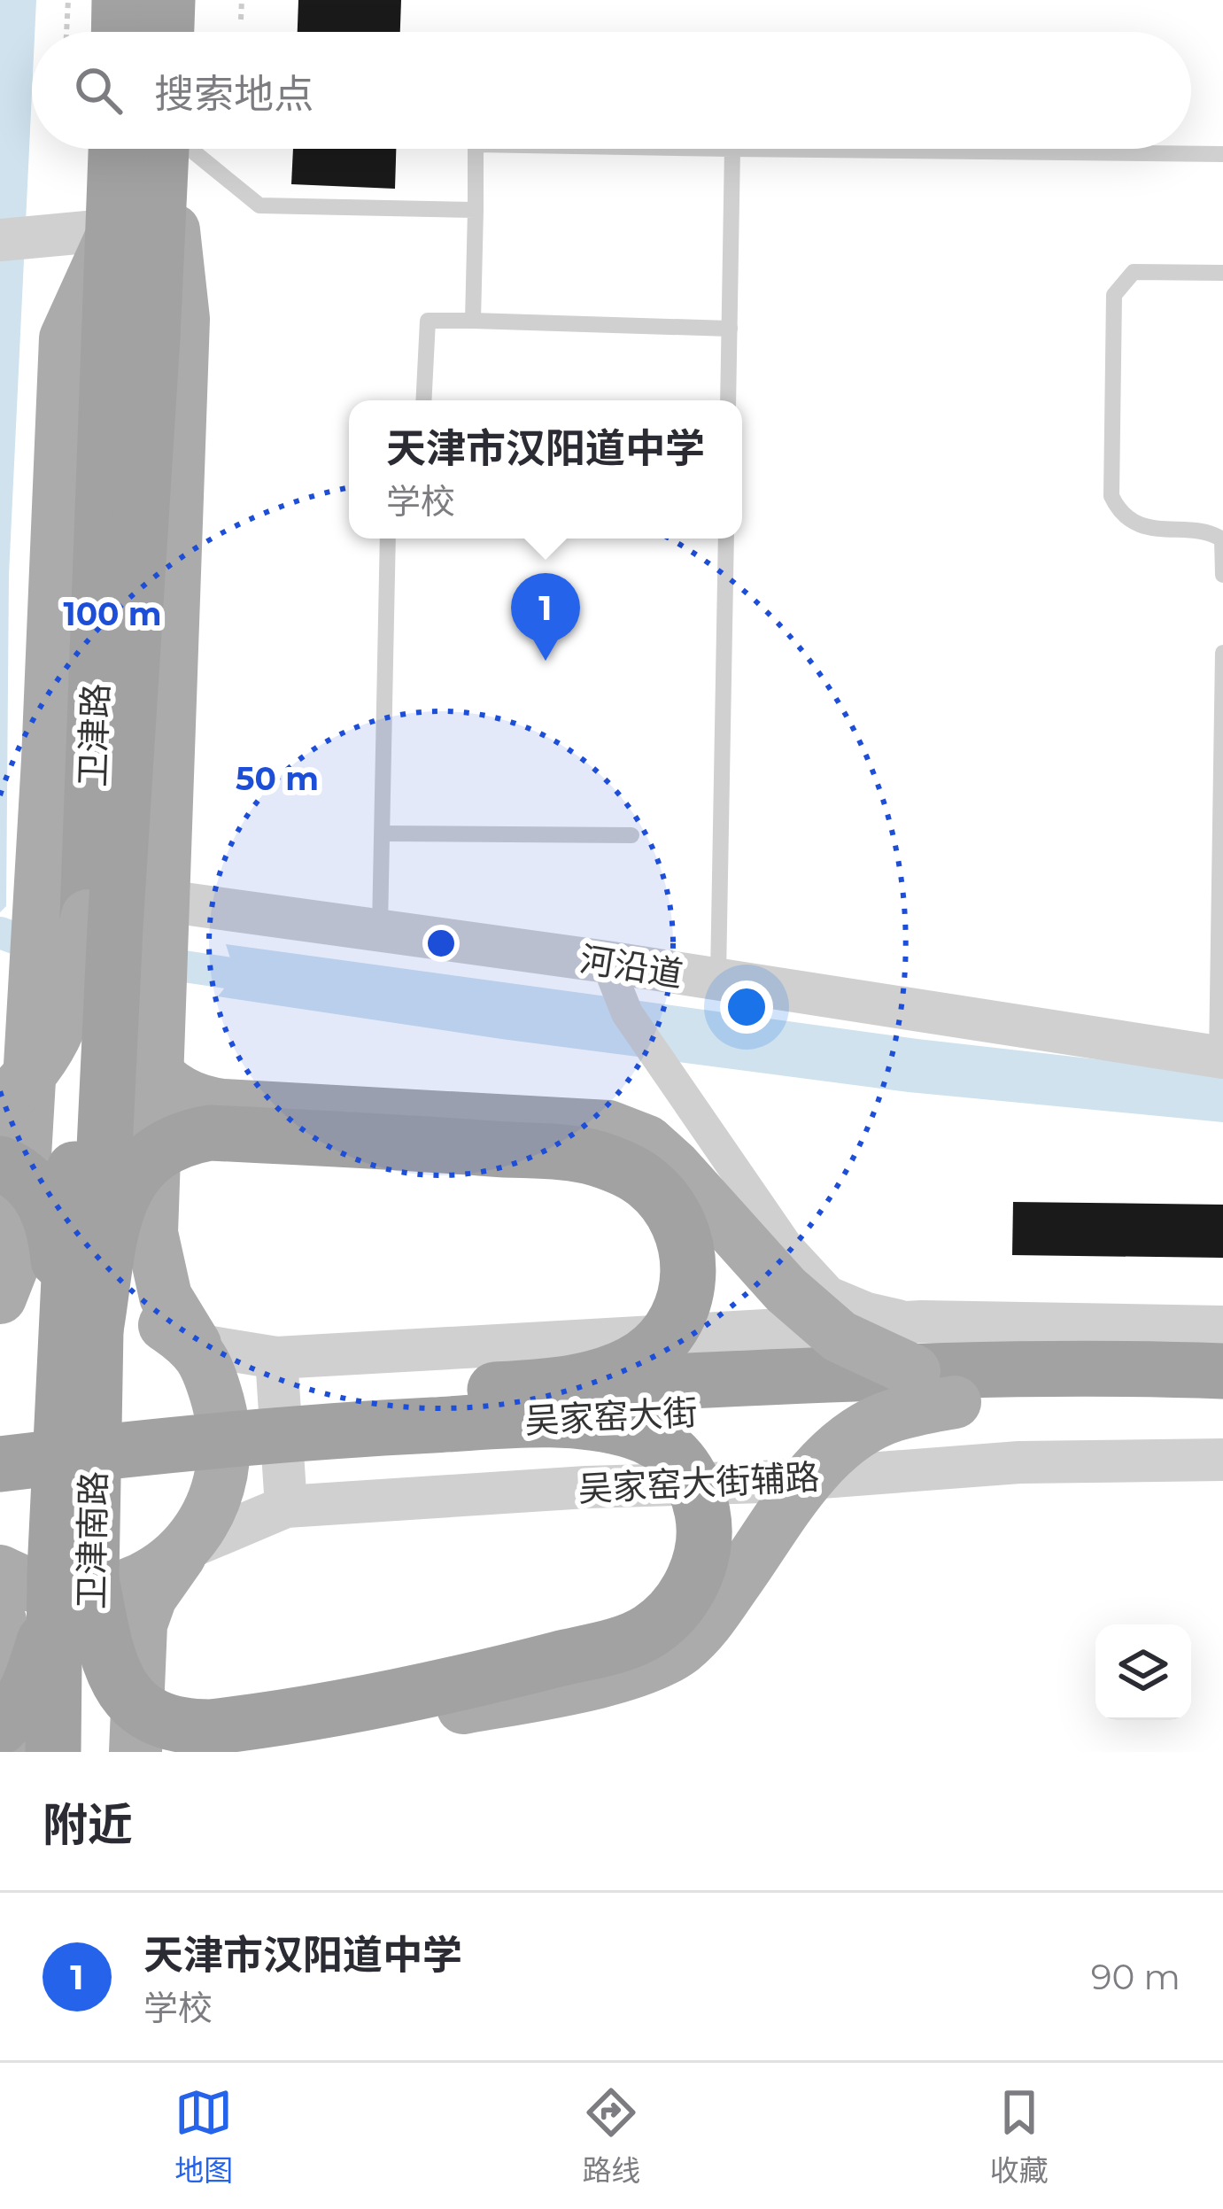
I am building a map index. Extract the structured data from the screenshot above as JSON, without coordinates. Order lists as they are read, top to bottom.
{
  "streets": {
    "highway": ["卫津路", "吴家窑大街", "卫津南路"],
    "street": ["河沿道", "吴家窑大街辅路"]
  },
  "crossings": [
    ["卫津路", "卫津南路"]
  ],
  "page": {
    "search": "搜索地点",
    "popup": ["天津市汉阳道中学", "学校"],
    "pins": "1",
    "heading": "附近",
    "list": [
      {
        "mark": "1",
        "name": "天津市汉阳道中学",
        "note": "学校",
        "value": "90 m"
      }
    ],
    "nav": ["地图", "路线", "收藏"]
  },
  "rings": ["100 m", "50 m"]
}
